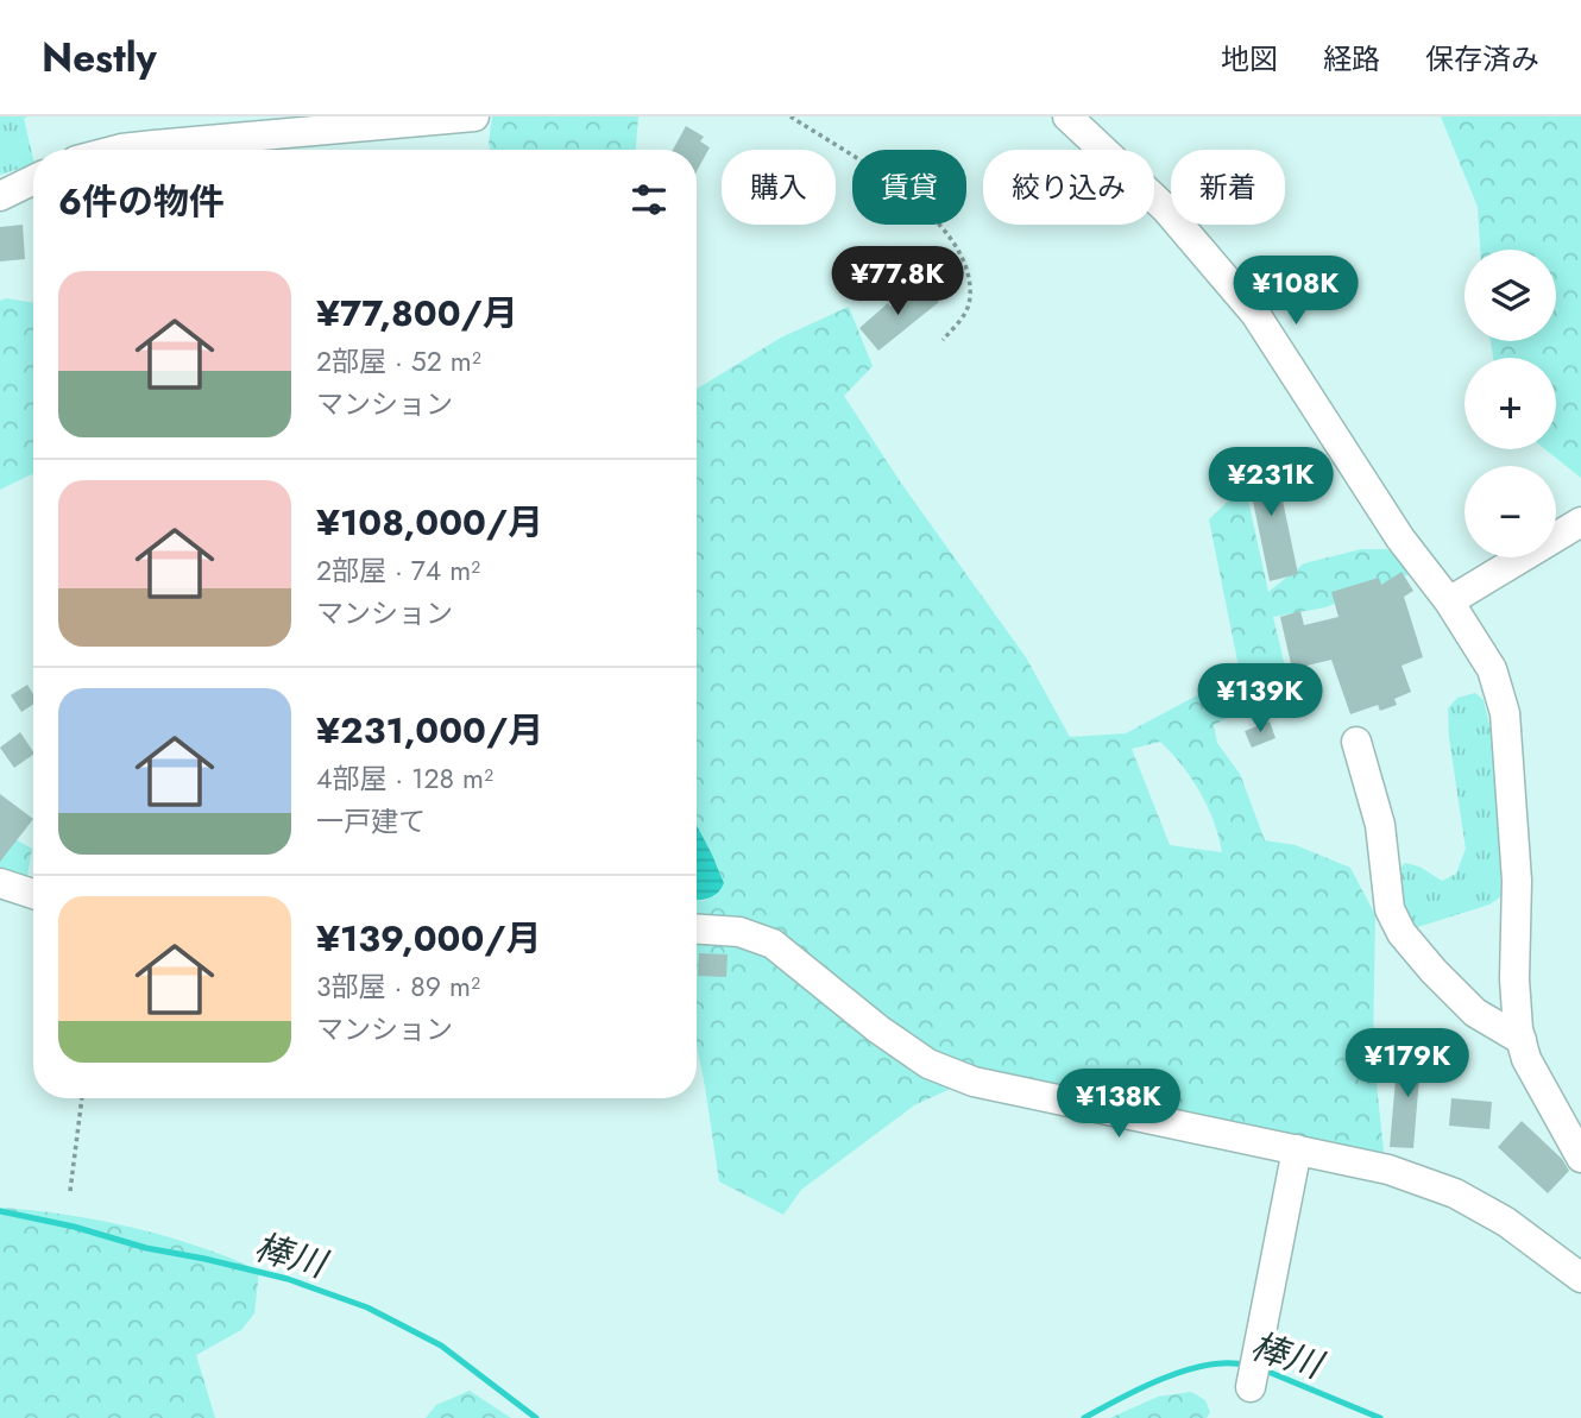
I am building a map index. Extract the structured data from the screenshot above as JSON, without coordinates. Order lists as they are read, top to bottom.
{
  "water": ["棒川"],
  "page": {
    "header": "Nestly",
    "nav": ["地図", "経路", "保存済み"],
    "chip": [
      "購入",
      "賃貸",
      "絞り込み",
      "新着"
    ],
    "heading": "6件の物件",
    "price": [
      "¥77.8K",
      "¥108K",
      "¥231K",
      "¥139K",
      "¥179K",
      "¥138K"
    ],
    "map_buttons": ["+", "−"],
    "list": [
      {
        "name": "¥77,800/月",
        "note": "2部屋 · 52 m² · マンション"
      },
      {
        "name": "¥108,000/月",
        "note": "2部屋 · 74 m² · マンション"
      },
      {
        "name": "¥231,000/月",
        "note": "4部屋 · 128 m² · 一戸建て"
      },
      {
        "name": "¥139,000/月",
        "note": "3部屋 · 89 m² · マンション"
      }
    ]
  }
}
